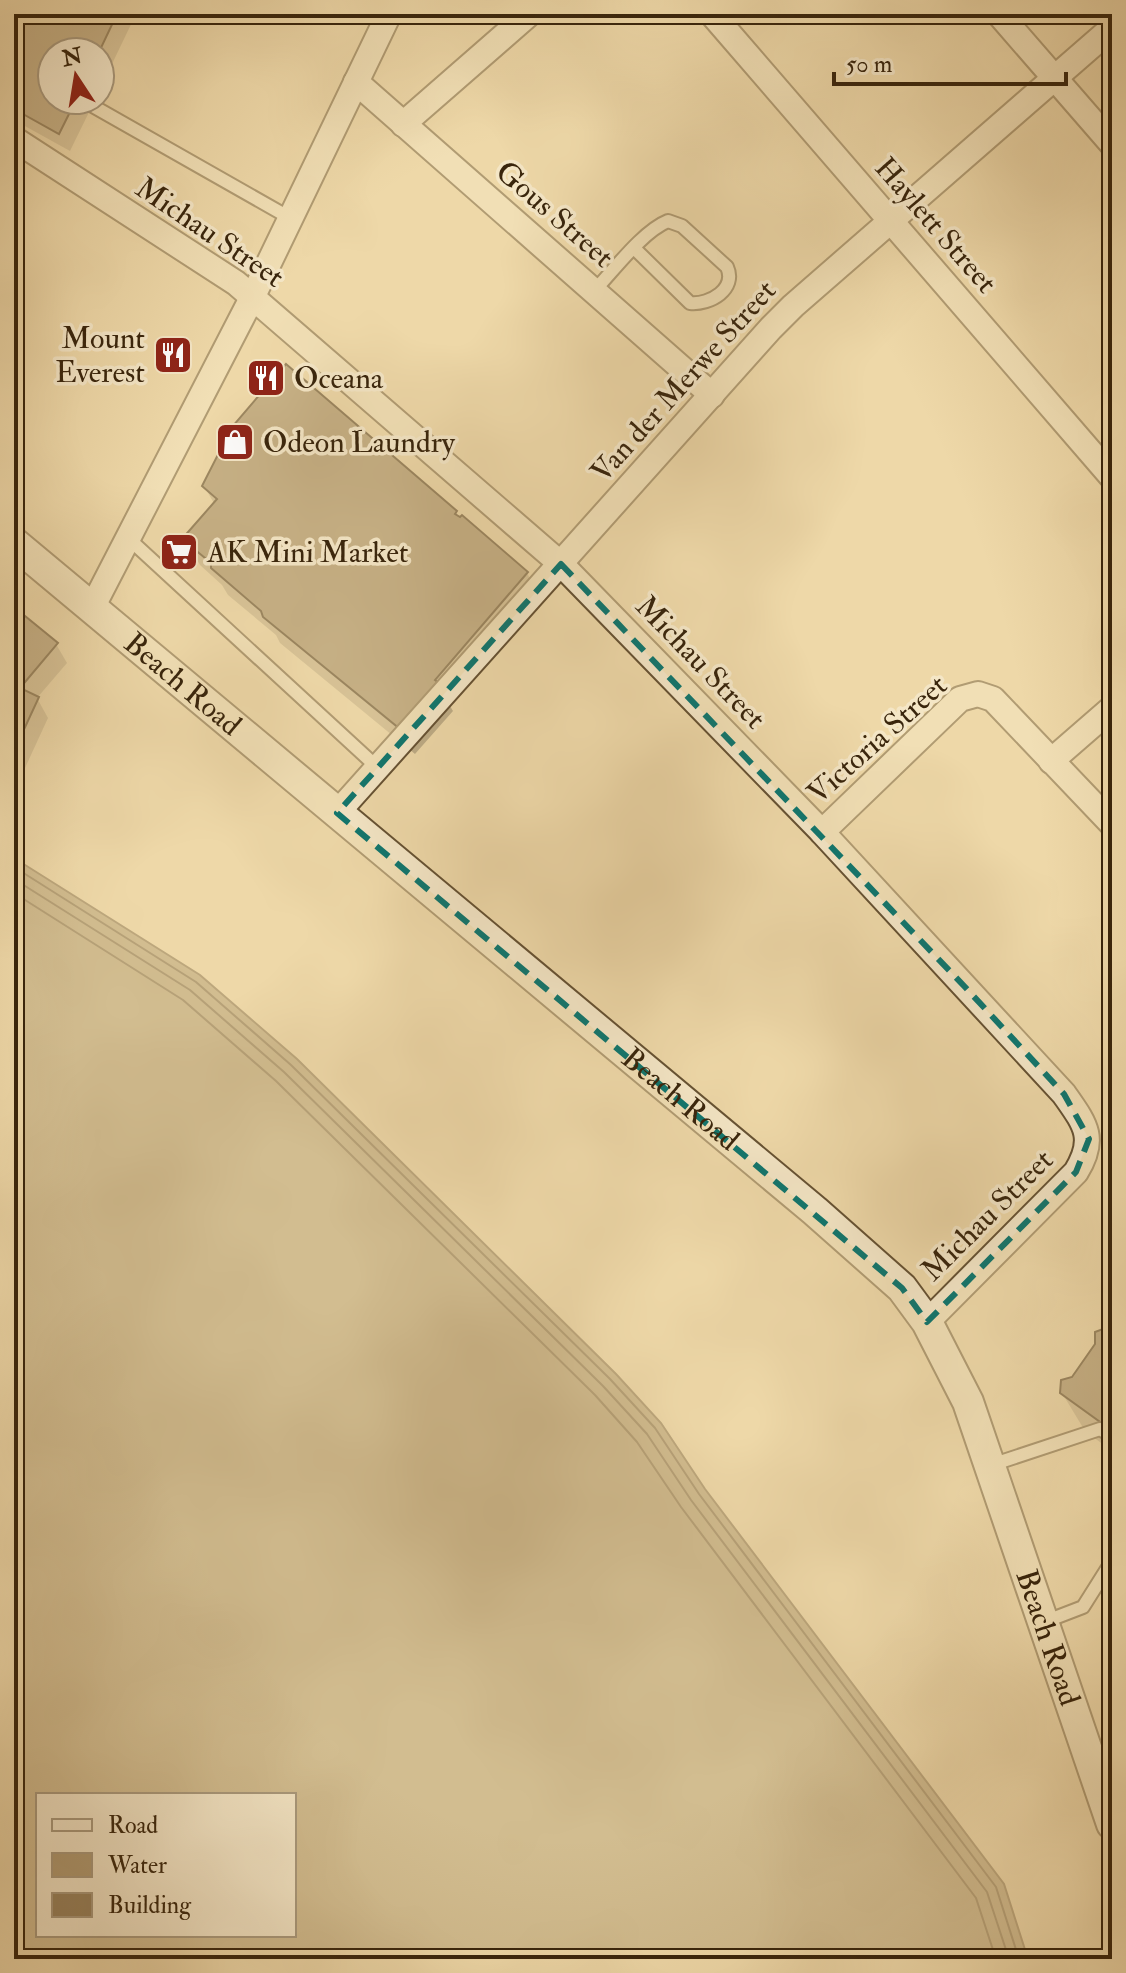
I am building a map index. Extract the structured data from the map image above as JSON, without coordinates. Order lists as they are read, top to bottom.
{
  "streets": {
    "street": [
      "Gous Street",
      "Haylett Street",
      "Michau Street",
      "Van der Merwe Street",
      "Beach Road",
      "Victoria Street"
    ]
  },
  "crossings": [
    ["Gous Street", "Van der Merwe Street"],
    ["Haylett Street", "Van der Merwe Street"],
    ["Michau Street", "Van der Merwe Street"],
    ["Michau Street", "Beach Road"],
    ["Michau Street", "Victoria Street"],
    ["Van der Merwe Street", "Beach Road"]
  ],
  "places": {
    "restaurant": ["Mount Everest", "Oceana"],
    "shop": ["Odeon Laundry"],
    "supermarket": ["AK Mini Market"]
  },
  "legend": ["Road", "Water", "Building"],
  "scale_bar": "50 m",
  "north": "top"
}
